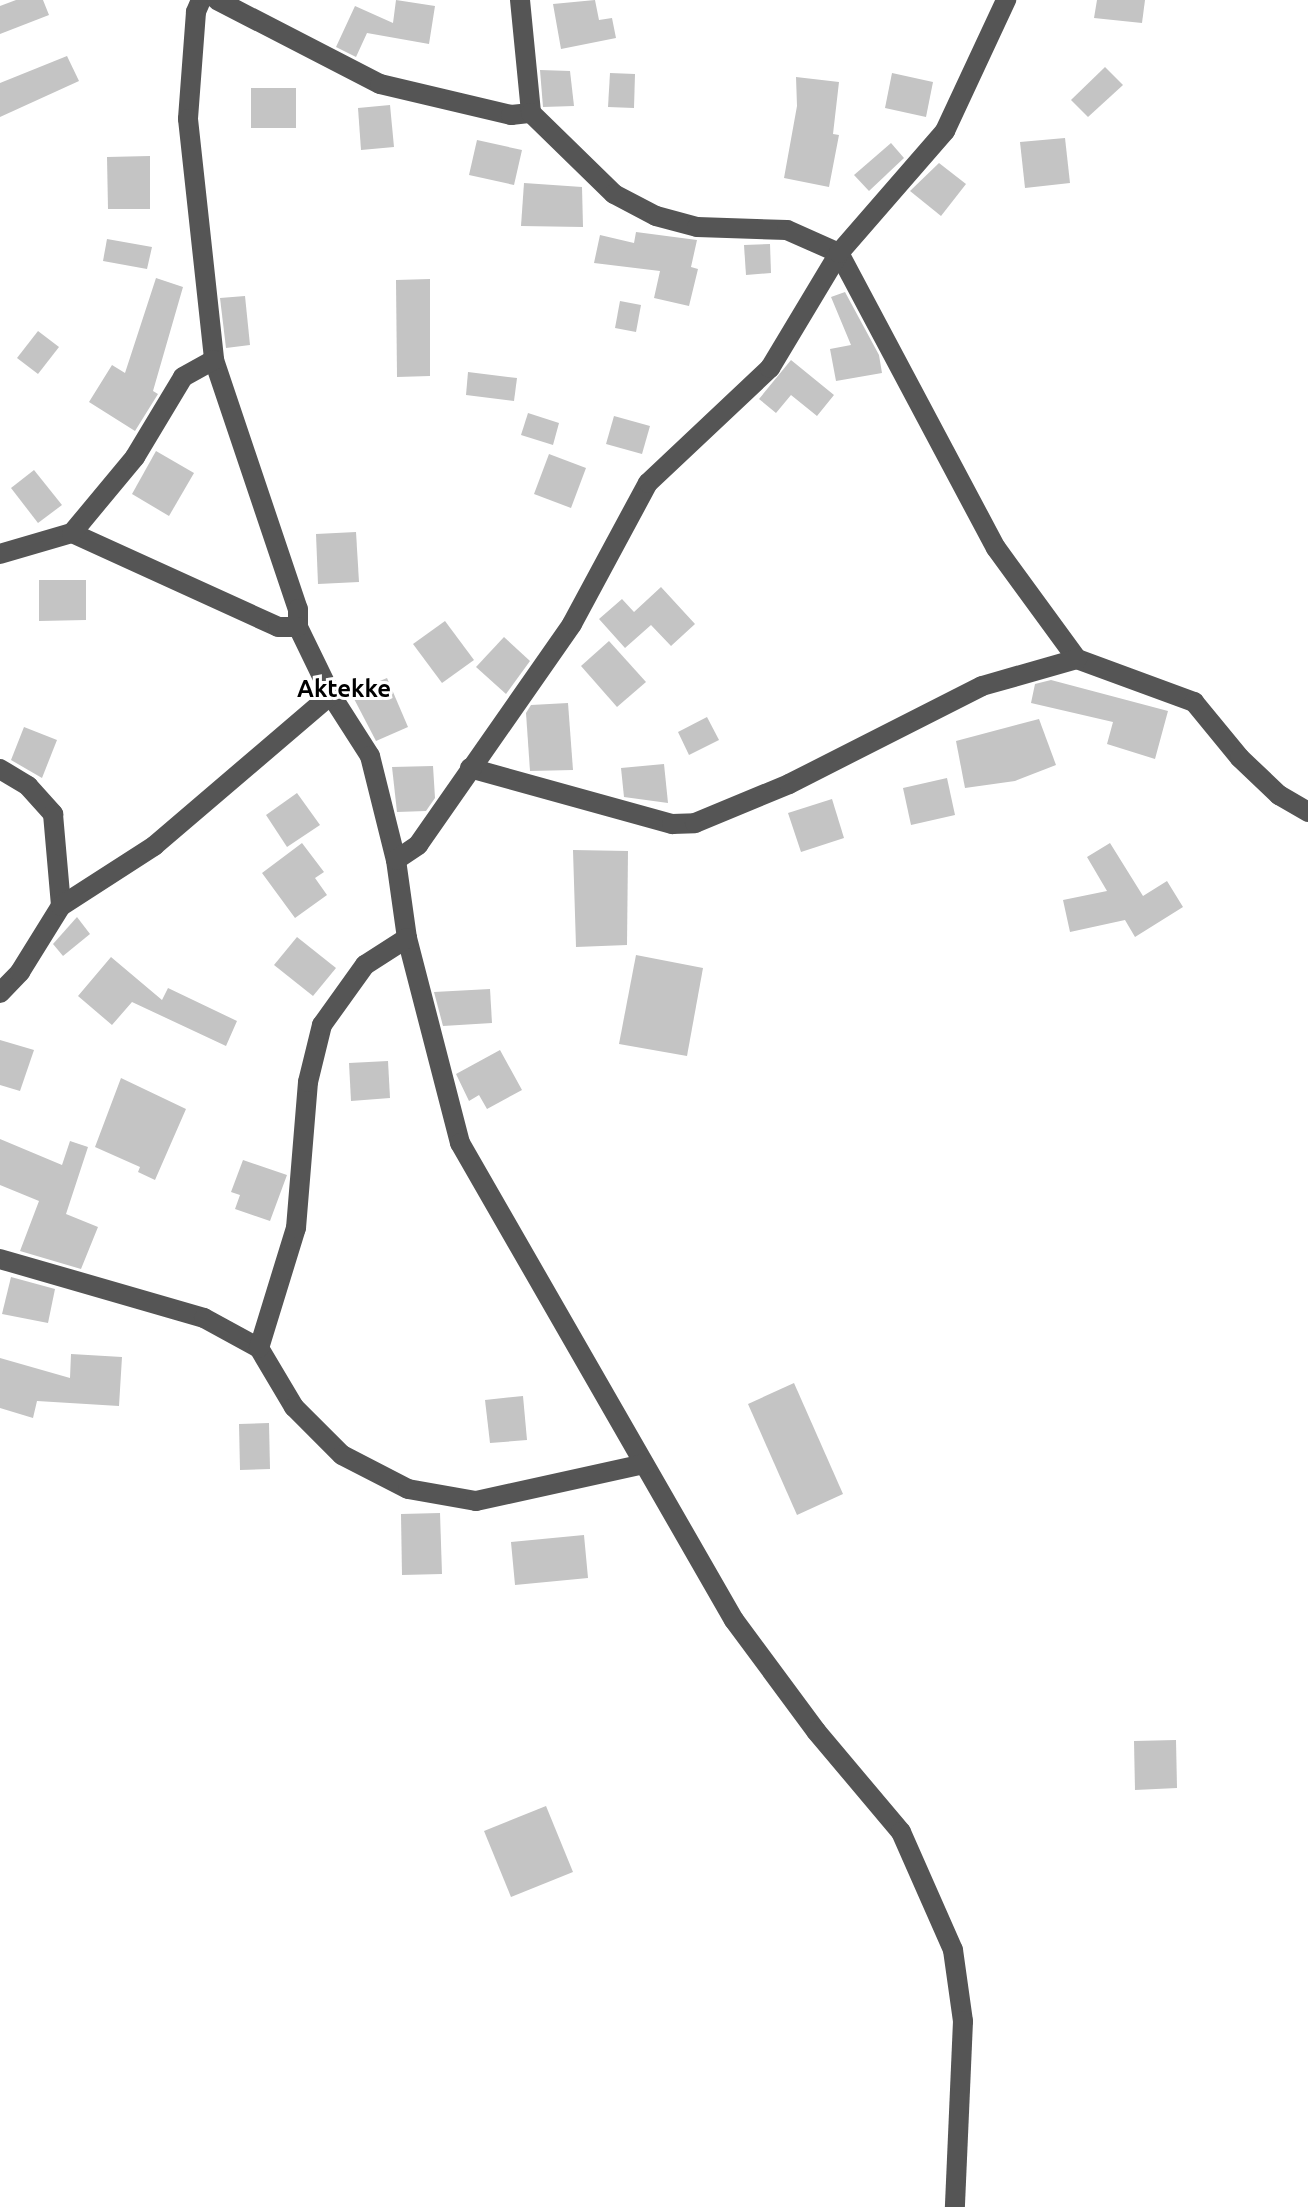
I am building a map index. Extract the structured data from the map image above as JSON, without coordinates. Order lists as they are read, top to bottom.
{
  "districts": ["Aktekke"]
}
